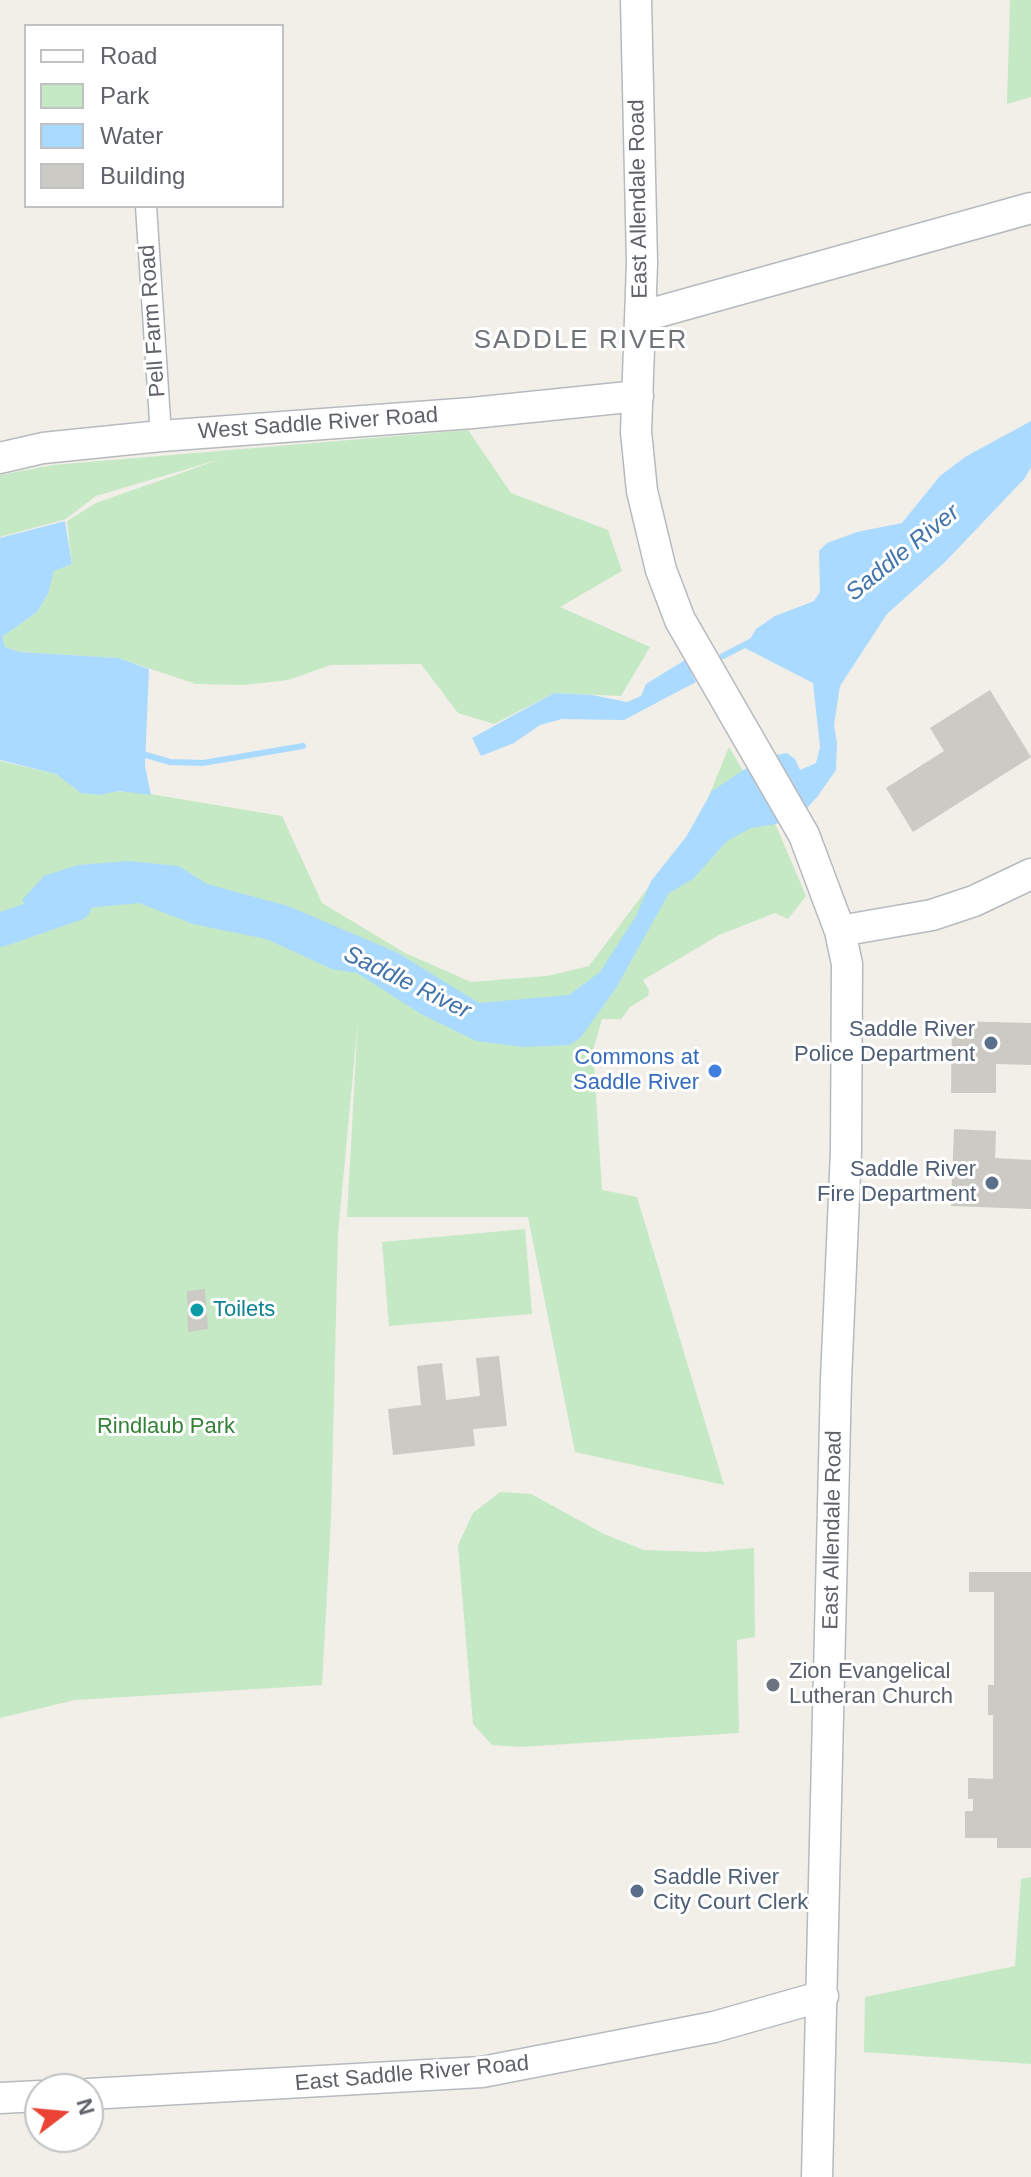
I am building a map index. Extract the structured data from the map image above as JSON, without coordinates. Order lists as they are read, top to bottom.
{
  "streets": {
    "main road": ["East Allendale Road", "West Saddle River Road", "East Saddle River Road"],
    "street": ["Pell Farm Road"]
  },
  "crossings": [
    ["East Allendale Road", "West Saddle River Road"],
    ["East Allendale Road", "East Saddle River Road"],
    ["Pell Farm Road", "West Saddle River Road"]
  ],
  "districts": ["SADDLE RIVER"],
  "water": ["Saddle River"],
  "parks": ["Rindlaub Park"],
  "places": [
    "Saddle River Police Department",
    "Commons at Saddle River",
    "Saddle River Fire Department",
    "Toilets",
    "Zion Evangelical Lutheran Church",
    "Saddle River City Court Clerk"
  ],
  "legend": [
    "Road",
    "Park",
    "Water",
    "Building"
  ],
  "north": "right"
}
